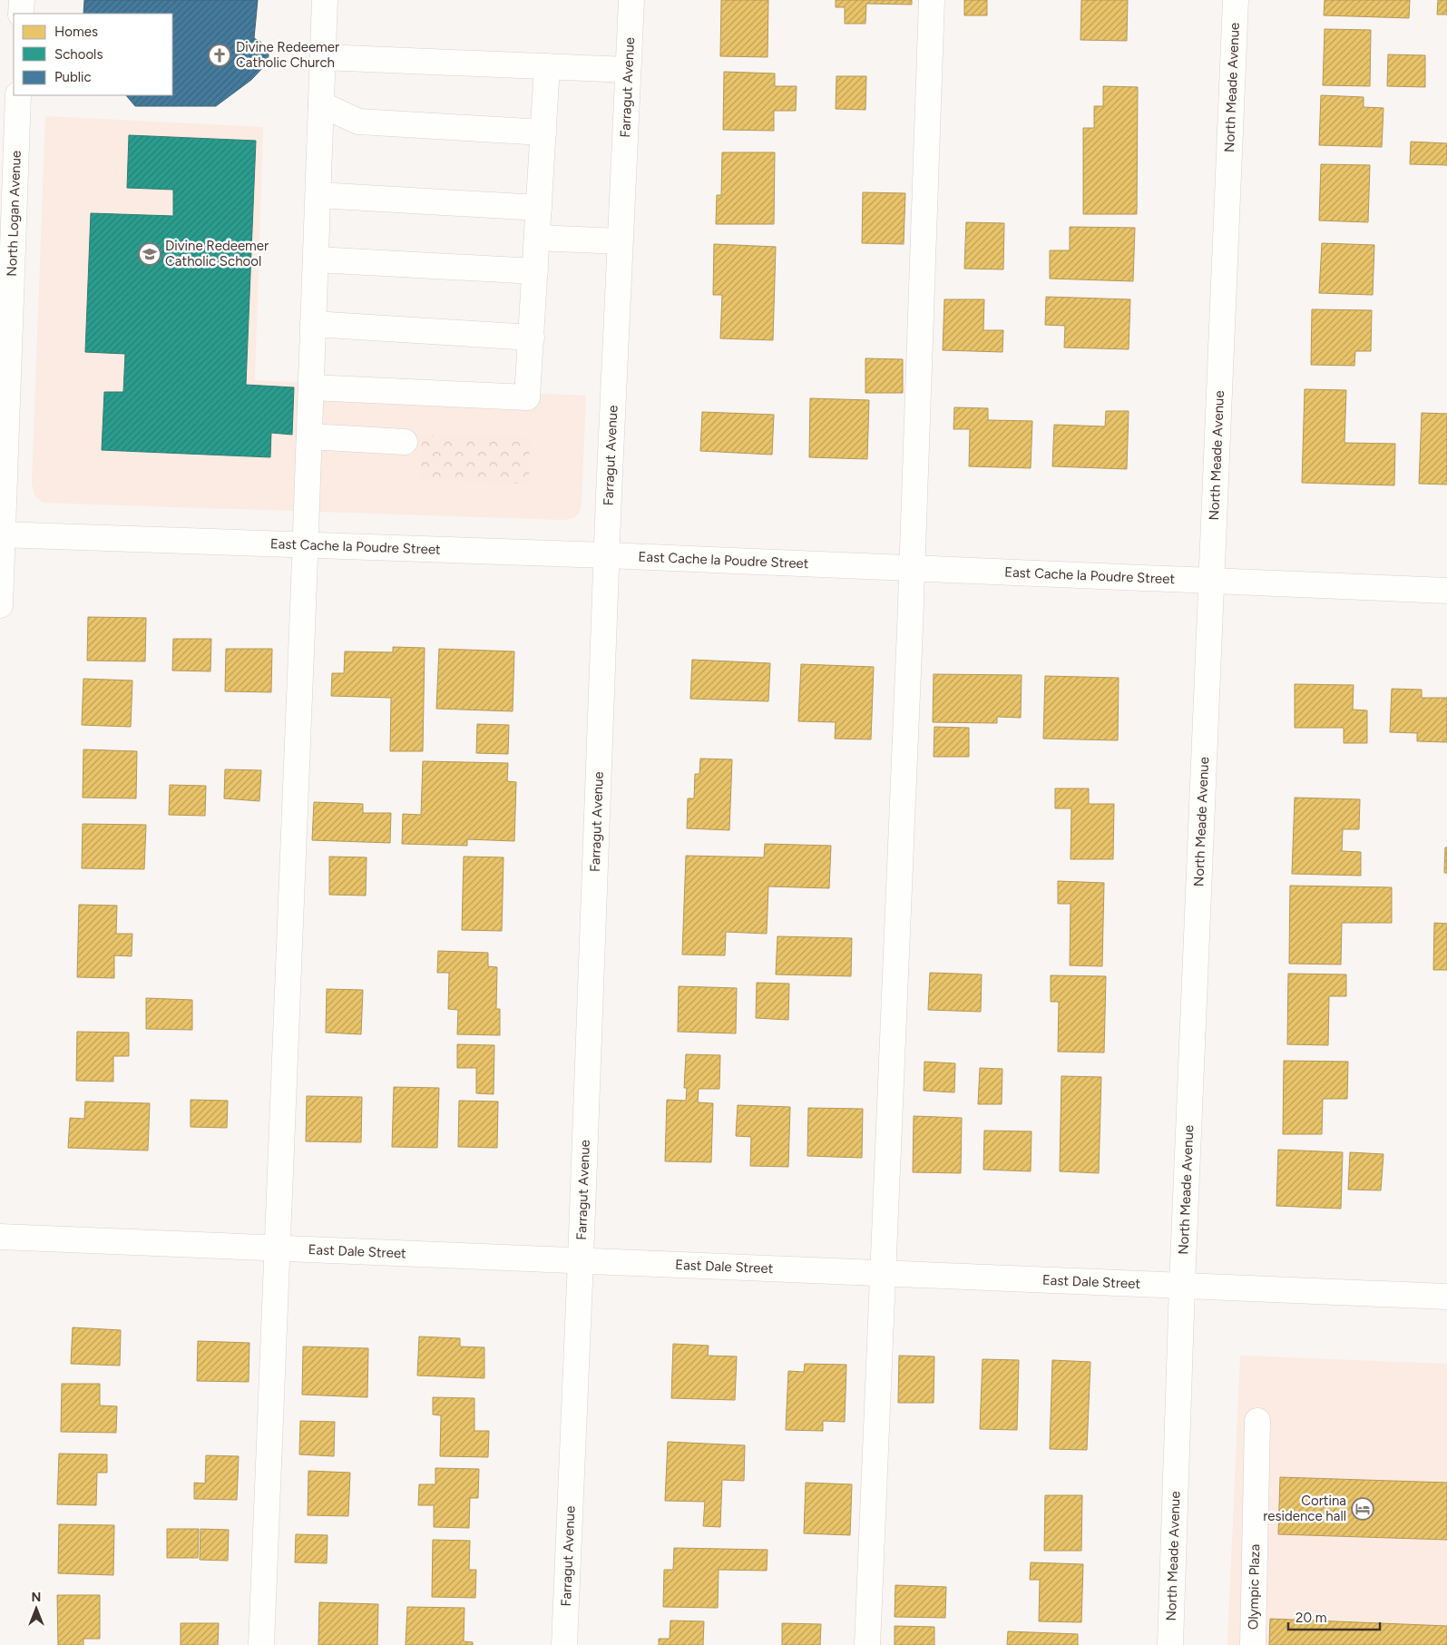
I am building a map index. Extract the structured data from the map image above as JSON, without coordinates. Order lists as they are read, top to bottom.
{
  "streets": {
    "street": [
      "Farragut Avenue",
      "North Meade Avenue",
      "North Logan Avenue",
      "East Cache la Poudre Street",
      "East Dale Street",
      "Olympic Plaza"
    ]
  },
  "crossings": [
    ["Farragut Avenue", "East Cache la Poudre Street"],
    ["Farragut Avenue", "East Dale Street"],
    ["North Meade Avenue", "East Cache la Poudre Street"],
    ["North Meade Avenue", "East Dale Street"],
    ["North Logan Avenue", "East Cache la Poudre Street"]
  ],
  "places": {
    "church": ["Divine Redeemer Catholic Church"],
    "school or university": ["Divine Redeemer Catholic School"],
    "hotel": ["Cortina residence hall"]
  },
  "legend": ["Homes", "Schools", "Public"],
  "scale_bar": "20 m",
  "north": "top"
}
